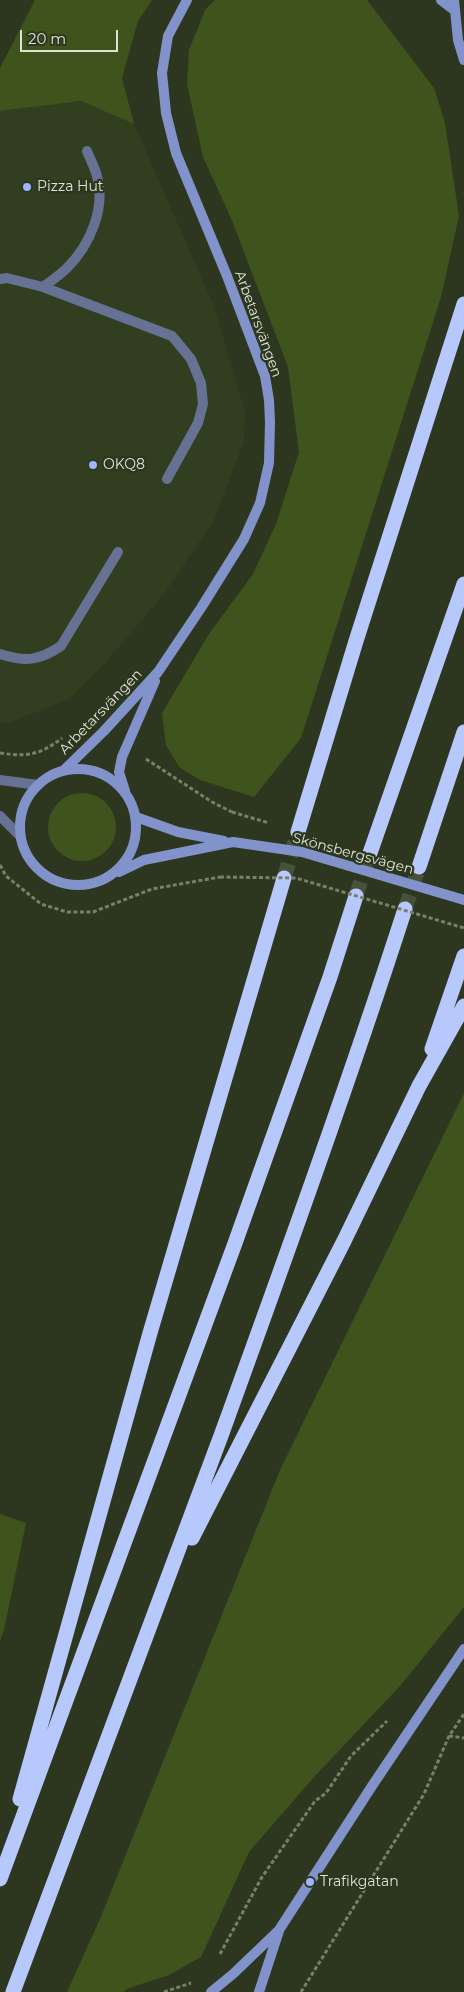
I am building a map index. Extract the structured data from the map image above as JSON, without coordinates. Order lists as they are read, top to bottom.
{
  "streets": {
    "main road": ["Arbetarsvängen", "Skönsbergsvägen"]
  },
  "crossings": [
    ["Arbetarsvängen", "Skönsbergsvägen"]
  ],
  "places": ["Pizza Hut", "OKQ8", "Trafikgatan"],
  "scale_bar": "20 m"
}
